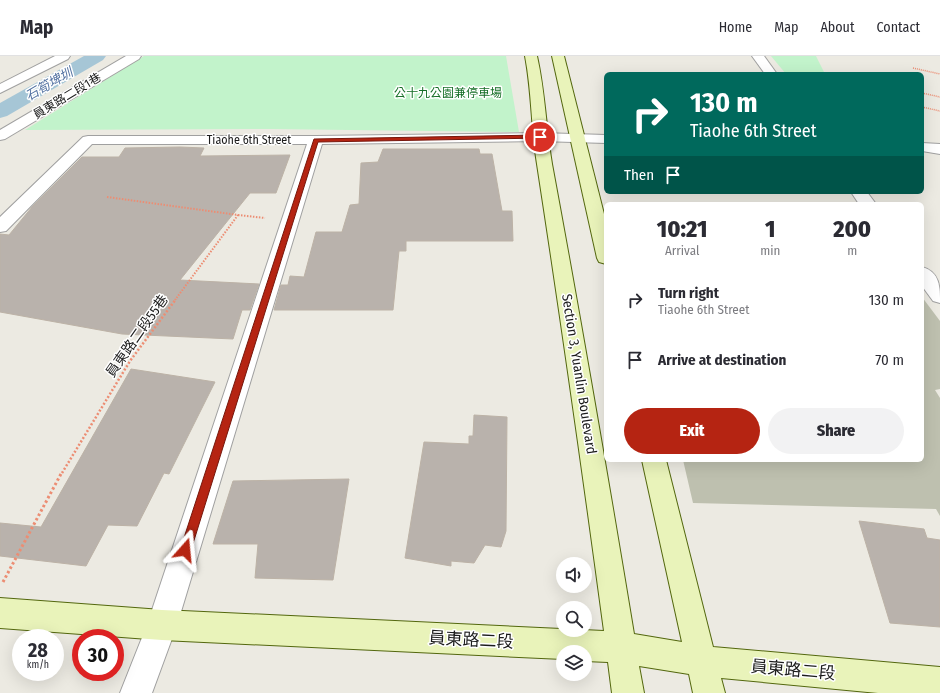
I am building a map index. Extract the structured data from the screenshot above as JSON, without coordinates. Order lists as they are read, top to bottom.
{
  "streets": {
    "street": [
      "員東路二段1巷",
      "Tiaohe 6th Street",
      "Section 3, Yuanlin Boulevard",
      "員東路二段"
    ],
    "path": ["員東路二段55巷"]
  },
  "crossings": [
    ["Tiaohe 6th Street", "Section 3, Yuanlin Boulevard"],
    ["員東路二段55巷", "員東路二段"],
    ["Section 3, Yuanlin Boulevard", "員東路二段"]
  ],
  "water": ["石筍埤圳"],
  "parks": ["公十九公園兼停車場"],
  "page": {
    "header": "Map",
    "nav": [
      "Home",
      "Map",
      "About",
      "Contact"
    ],
    "turn": ["130 m", "Tiaohe 6th Street"],
    "then": "Then",
    "eta": [
      "10:21",
      "Arrival",
      "1",
      "min",
      "200",
      "m"
    ],
    "list": [
      {
        "name": "Turn right",
        "note": "Tiaohe 6th Street",
        "value": "130 m"
      },
      {
        "name": "Arrive at destination",
        "value": "70 m"
      }
    ],
    "buttons": ["Exit", "Share"],
    "speed": "28 km/h",
    "limit": "30"
  }
}
